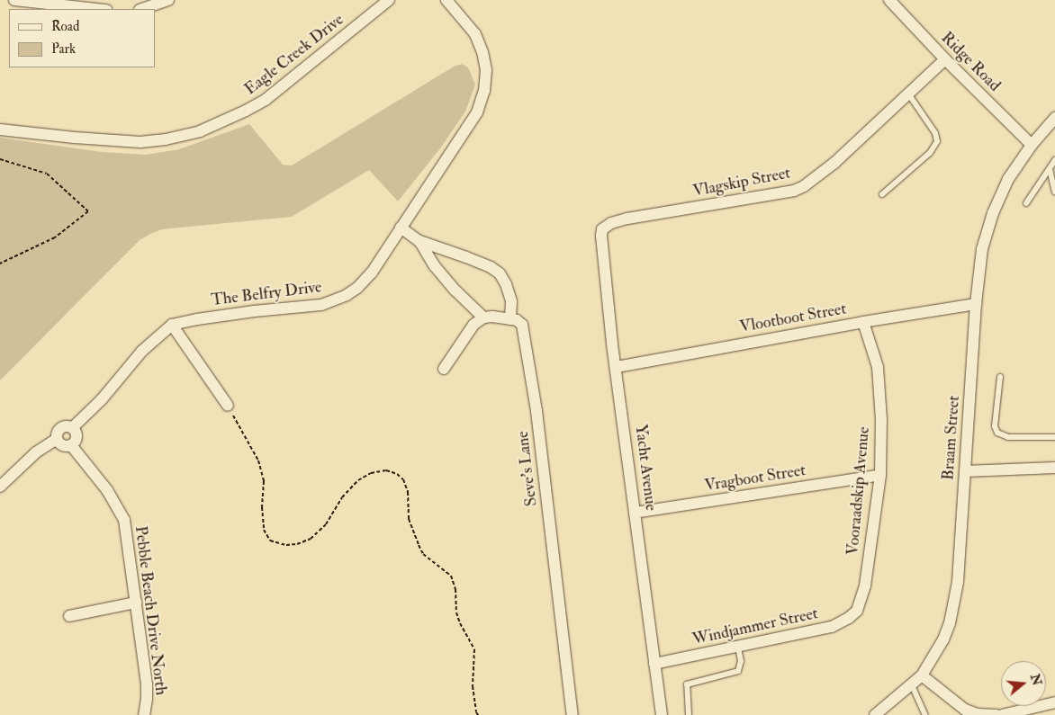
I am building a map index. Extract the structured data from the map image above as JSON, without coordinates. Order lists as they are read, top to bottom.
{
  "streets": {
    "street": [
      "Eagle Creek Drive",
      "Ridge Road",
      "Vlagskip Street",
      "The Belfry Drive",
      "Vlootboot Street",
      "Braam Street",
      "Yacht Avenue",
      "Seve's Lane",
      "Vragboot Street",
      "Vooraadskip Avenue",
      "Pebble Beach Drive North",
      "Windjammer Street"
    ]
  },
  "crossings": [
    ["Ridge Road", "Vlagskip Street"],
    ["Ridge Road", "Braam Street"],
    ["Vlagskip Street", "Yacht Avenue"],
    ["The Belfry Drive", "Pebble Beach Drive North"],
    ["Vlootboot Street", "Braam Street"],
    ["Vlootboot Street", "Yacht Avenue"],
    ["Vlootboot Street", "Vooraadskip Avenue"],
    ["Yacht Avenue", "Vragboot Street"],
    ["Yacht Avenue", "Windjammer Street"],
    ["Vragboot Street", "Vooraadskip Avenue"],
    ["Vooraadskip Avenue", "Windjammer Street"]
  ],
  "legend": ["Road", "Park"],
  "north": "right"
}
